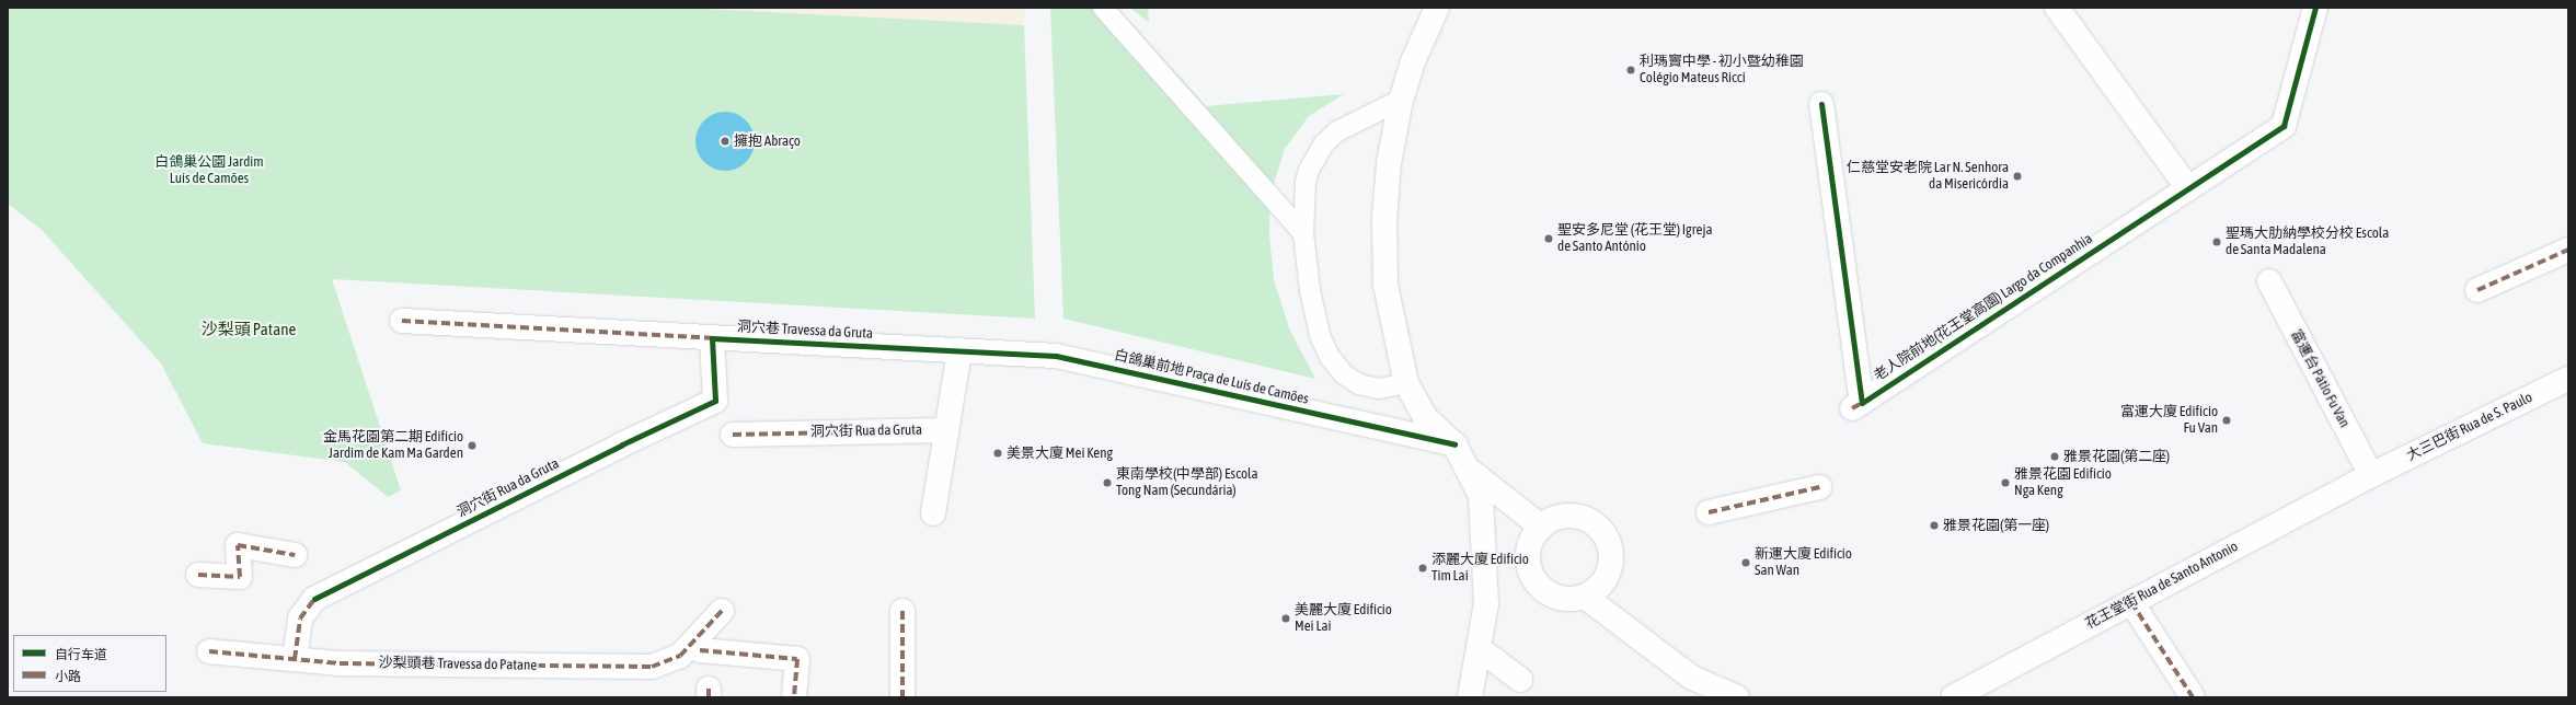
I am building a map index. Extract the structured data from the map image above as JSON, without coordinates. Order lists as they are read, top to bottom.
{
  "streets": {
    "street": [
      "老人院前地(花王堂高園) Largo da Companhia",
      "洞穴巷 Travessa da Gruta",
      "白鴿巢前地 Praça de Luís de Camões",
      "富運台 Pátio Fu Van",
      "大三巴街 Rua de S. Paulo",
      "洞穴街 Rua da Gruta",
      "花王堂街 Rua de Santo Antonio",
      "沙梨頭巷 Travessa do Patane"
    ]
  },
  "crossings": [
    ["洞穴巷 Travessa da Gruta", "白鴿巢前地 Praça de Luís de Camões"],
    ["洞穴巷 Travessa da Gruta", "洞穴街 Rua da Gruta"],
    ["富運台 Pátio Fu Van", "大三巴街 Rua de S. Paulo"],
    ["富運台 Pátio Fu Van", "花王堂街 Rua de Santo Antonio"],
    ["大三巴街 Rua de S. Paulo", "花王堂街 Rua de Santo Antonio"],
    ["洞穴街 Rua da Gruta", "沙梨頭巷 Travessa do Patane"]
  ],
  "districts": ["沙梨頭 Patane"],
  "parks": ["白鴿巢公園 Jardim Luís de Camões"],
  "places": [
    "利瑪竇中學 - 初小暨幼稚園 Colégio Mateus Ricci",
    "擁抱 Abraço",
    "仁慈堂安老院 Lar N. Senhora da Misericórdia",
    "聖安多尼堂 (花王堂) Igreja de Santo António",
    "聖瑪大肋納學校分校 Escola de Santa Madalena",
    "富運大廈 Edifício Fu Van",
    "金馬花園第二期 Edifício Jardim de Kam Ma Garden",
    "美景大廈 Mei Keng",
    "雅景花園(第二座)",
    "東南學校(中學部) Escola Tong Nam (Secundária)",
    "雅景花園 Edifício Nga Keng",
    "雅景花園(第一座)",
    "新運大廈 Edifício San Wan",
    "添麗大廈 Edifício Tim Lai",
    "美麗大廈 Edifício Mei Lai"
  ],
  "legend": ["自行车道", "小路"]
}
